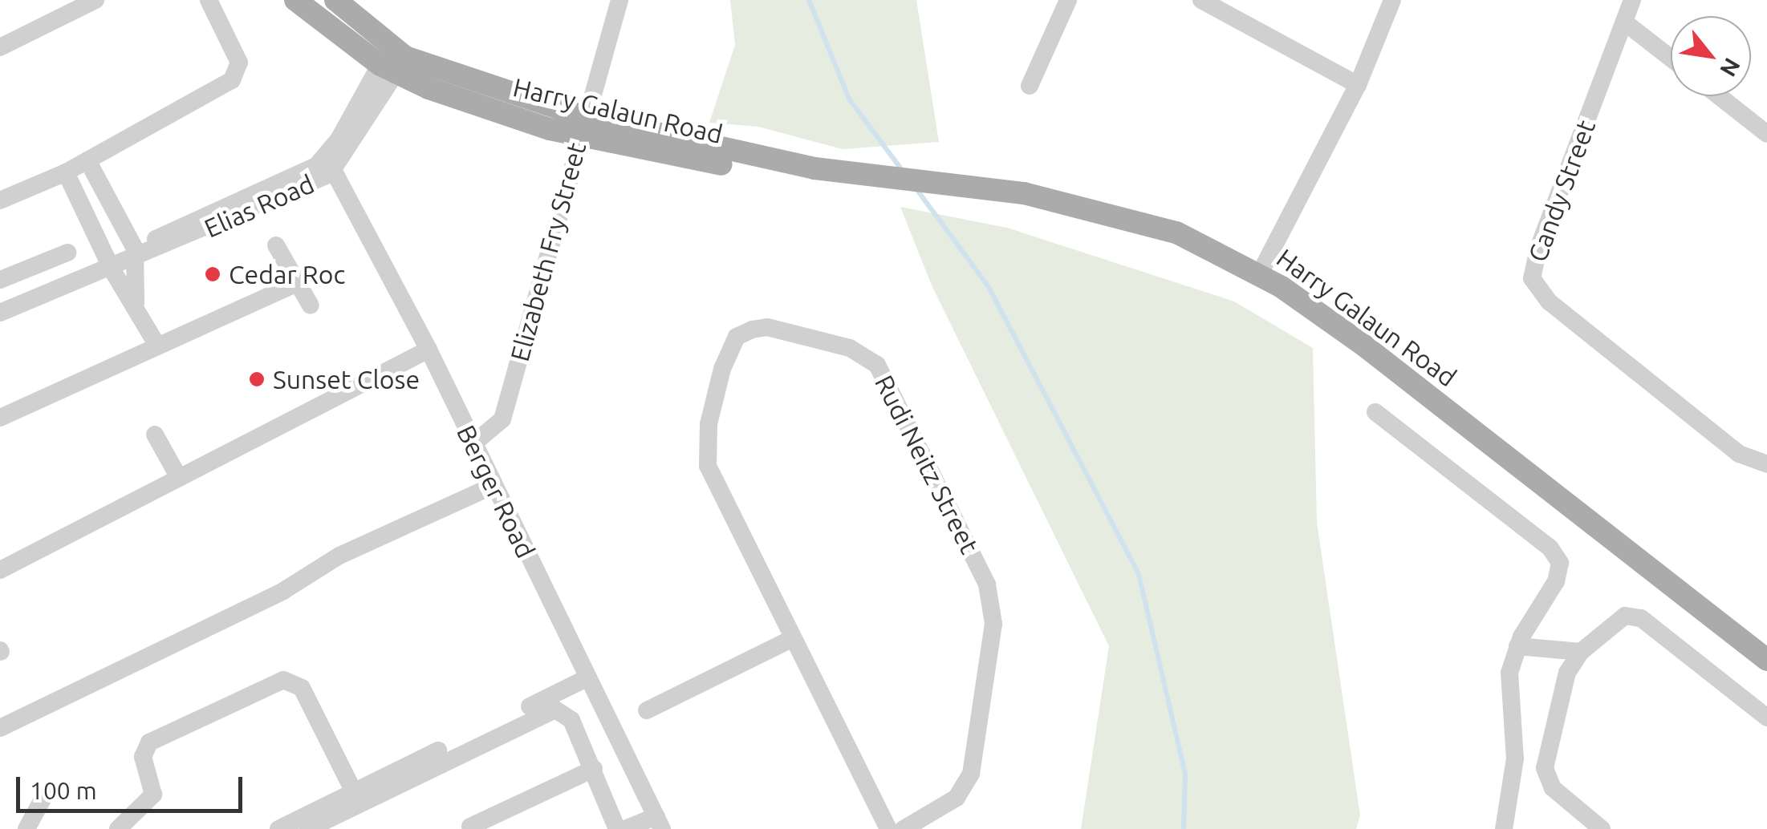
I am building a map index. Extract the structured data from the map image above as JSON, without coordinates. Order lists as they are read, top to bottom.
{
  "streets": {
    "main road": ["Harry Galaun Road"],
    "street": [
      "Candy Street",
      "Elias Road",
      "Elizabeth Fry Street",
      "Rudi Neitz Street",
      "Berger Road"
    ]
  },
  "crossings": [
    ["Harry Galaun Road", "Elias Road"],
    ["Harry Galaun Road", "Elizabeth Fry Street"],
    ["Elias Road", "Berger Road"],
    ["Elizabeth Fry Street", "Berger Road"]
  ],
  "places": ["Cedar Roc", "Sunset Close"],
  "scale_bar": "100 m",
  "north": "bottom right"
}
